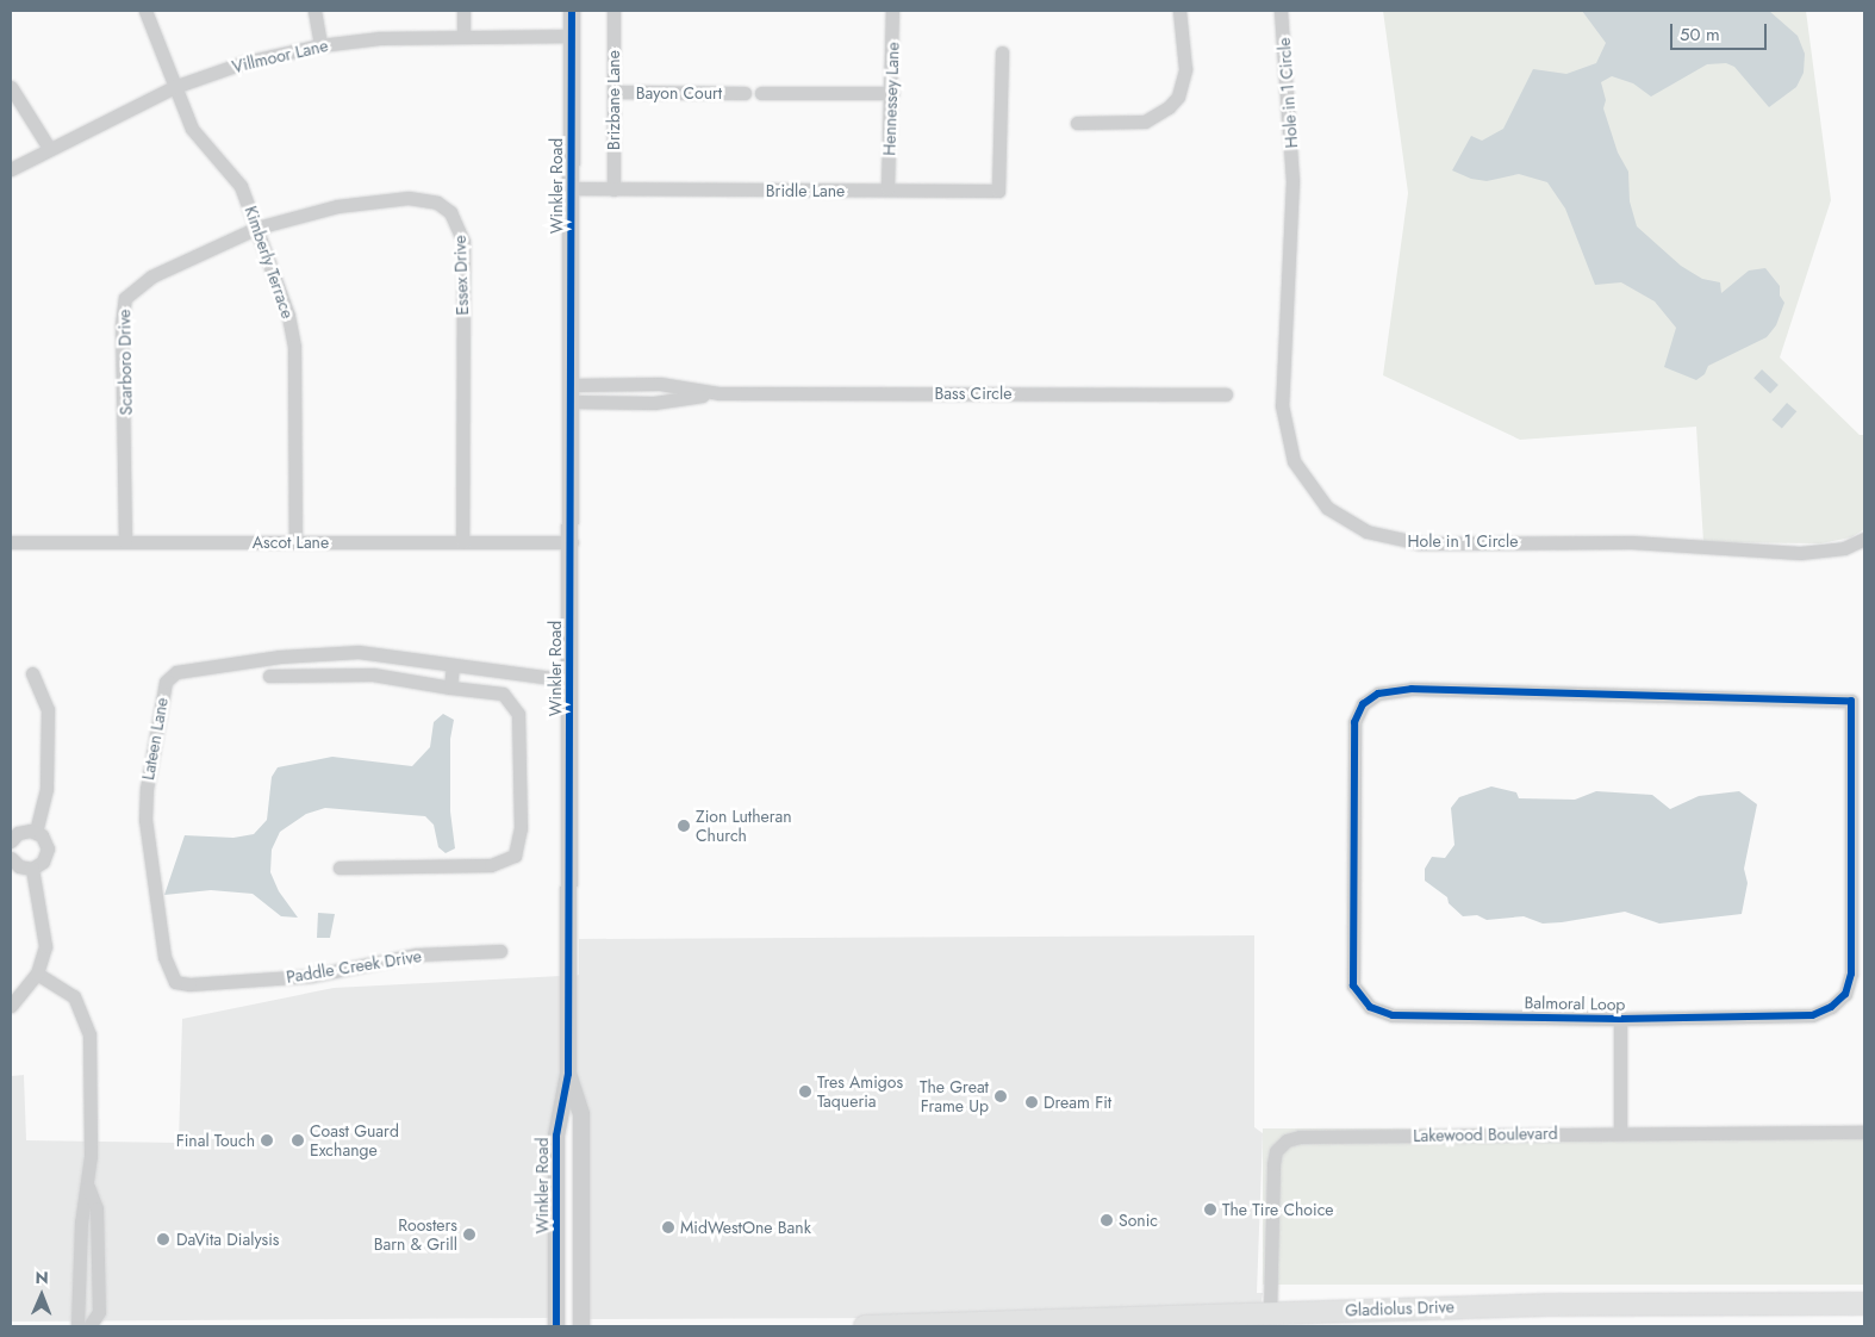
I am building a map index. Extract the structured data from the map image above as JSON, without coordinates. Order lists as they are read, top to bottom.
{
  "streets": {
    "main road": ["Gladiolus Drive"],
    "street": [
      "Villmoor Lane",
      "Bayon Court",
      "Hole in 1 Circle",
      "Hennessey Lane",
      "Brizbane Lane",
      "Winkler Road",
      "Bridle Lane",
      "Kimberly Terrace",
      "Essex Drive",
      "Scarboro Drive",
      "Bass Circle",
      "Ascot Lane",
      "Lateen Lane",
      "Paddle Creek Drive",
      "Balmoral Loop",
      "Lakewood Boulevard"
    ]
  },
  "crossings": [
    ["Villmoor Lane", "Winkler Road"],
    ["Villmoor Lane", "Kimberly Terrace"],
    ["Bayon Court", "Brizbane Lane"],
    ["Hennessey Lane", "Bridle Lane"],
    ["Brizbane Lane", "Bridle Lane"],
    ["Winkler Road", "Bridle Lane"],
    ["Winkler Road", "Bass Circle"],
    ["Winkler Road", "Ascot Lane"],
    ["Winkler Road", "Lateen Lane"],
    ["Kimberly Terrace", "Essex Drive"],
    ["Kimberly Terrace", "Scarboro Drive"],
    ["Kimberly Terrace", "Ascot Lane"],
    ["Essex Drive", "Scarboro Drive"],
    ["Essex Drive", "Ascot Lane"],
    ["Scarboro Drive", "Ascot Lane"],
    ["Lateen Lane", "Paddle Creek Drive"],
    ["Balmoral Loop", "Lakewood Boulevard"],
    ["Lakewood Boulevard", "Gladiolus Drive"]
  ],
  "places": [
    "Zion Lutheran Church",
    "Tres Amigos Taqueria",
    "The Great Frame Up",
    "Dream Fit",
    "Final Touch",
    "Coast Guard Exchange",
    "The Tire Choice",
    "Sonic",
    "MidWestOne Bank",
    "Roosters Barn & Grill",
    "DaVita Dialysis"
  ],
  "scale_bar": "50 m",
  "north": "top"
}
